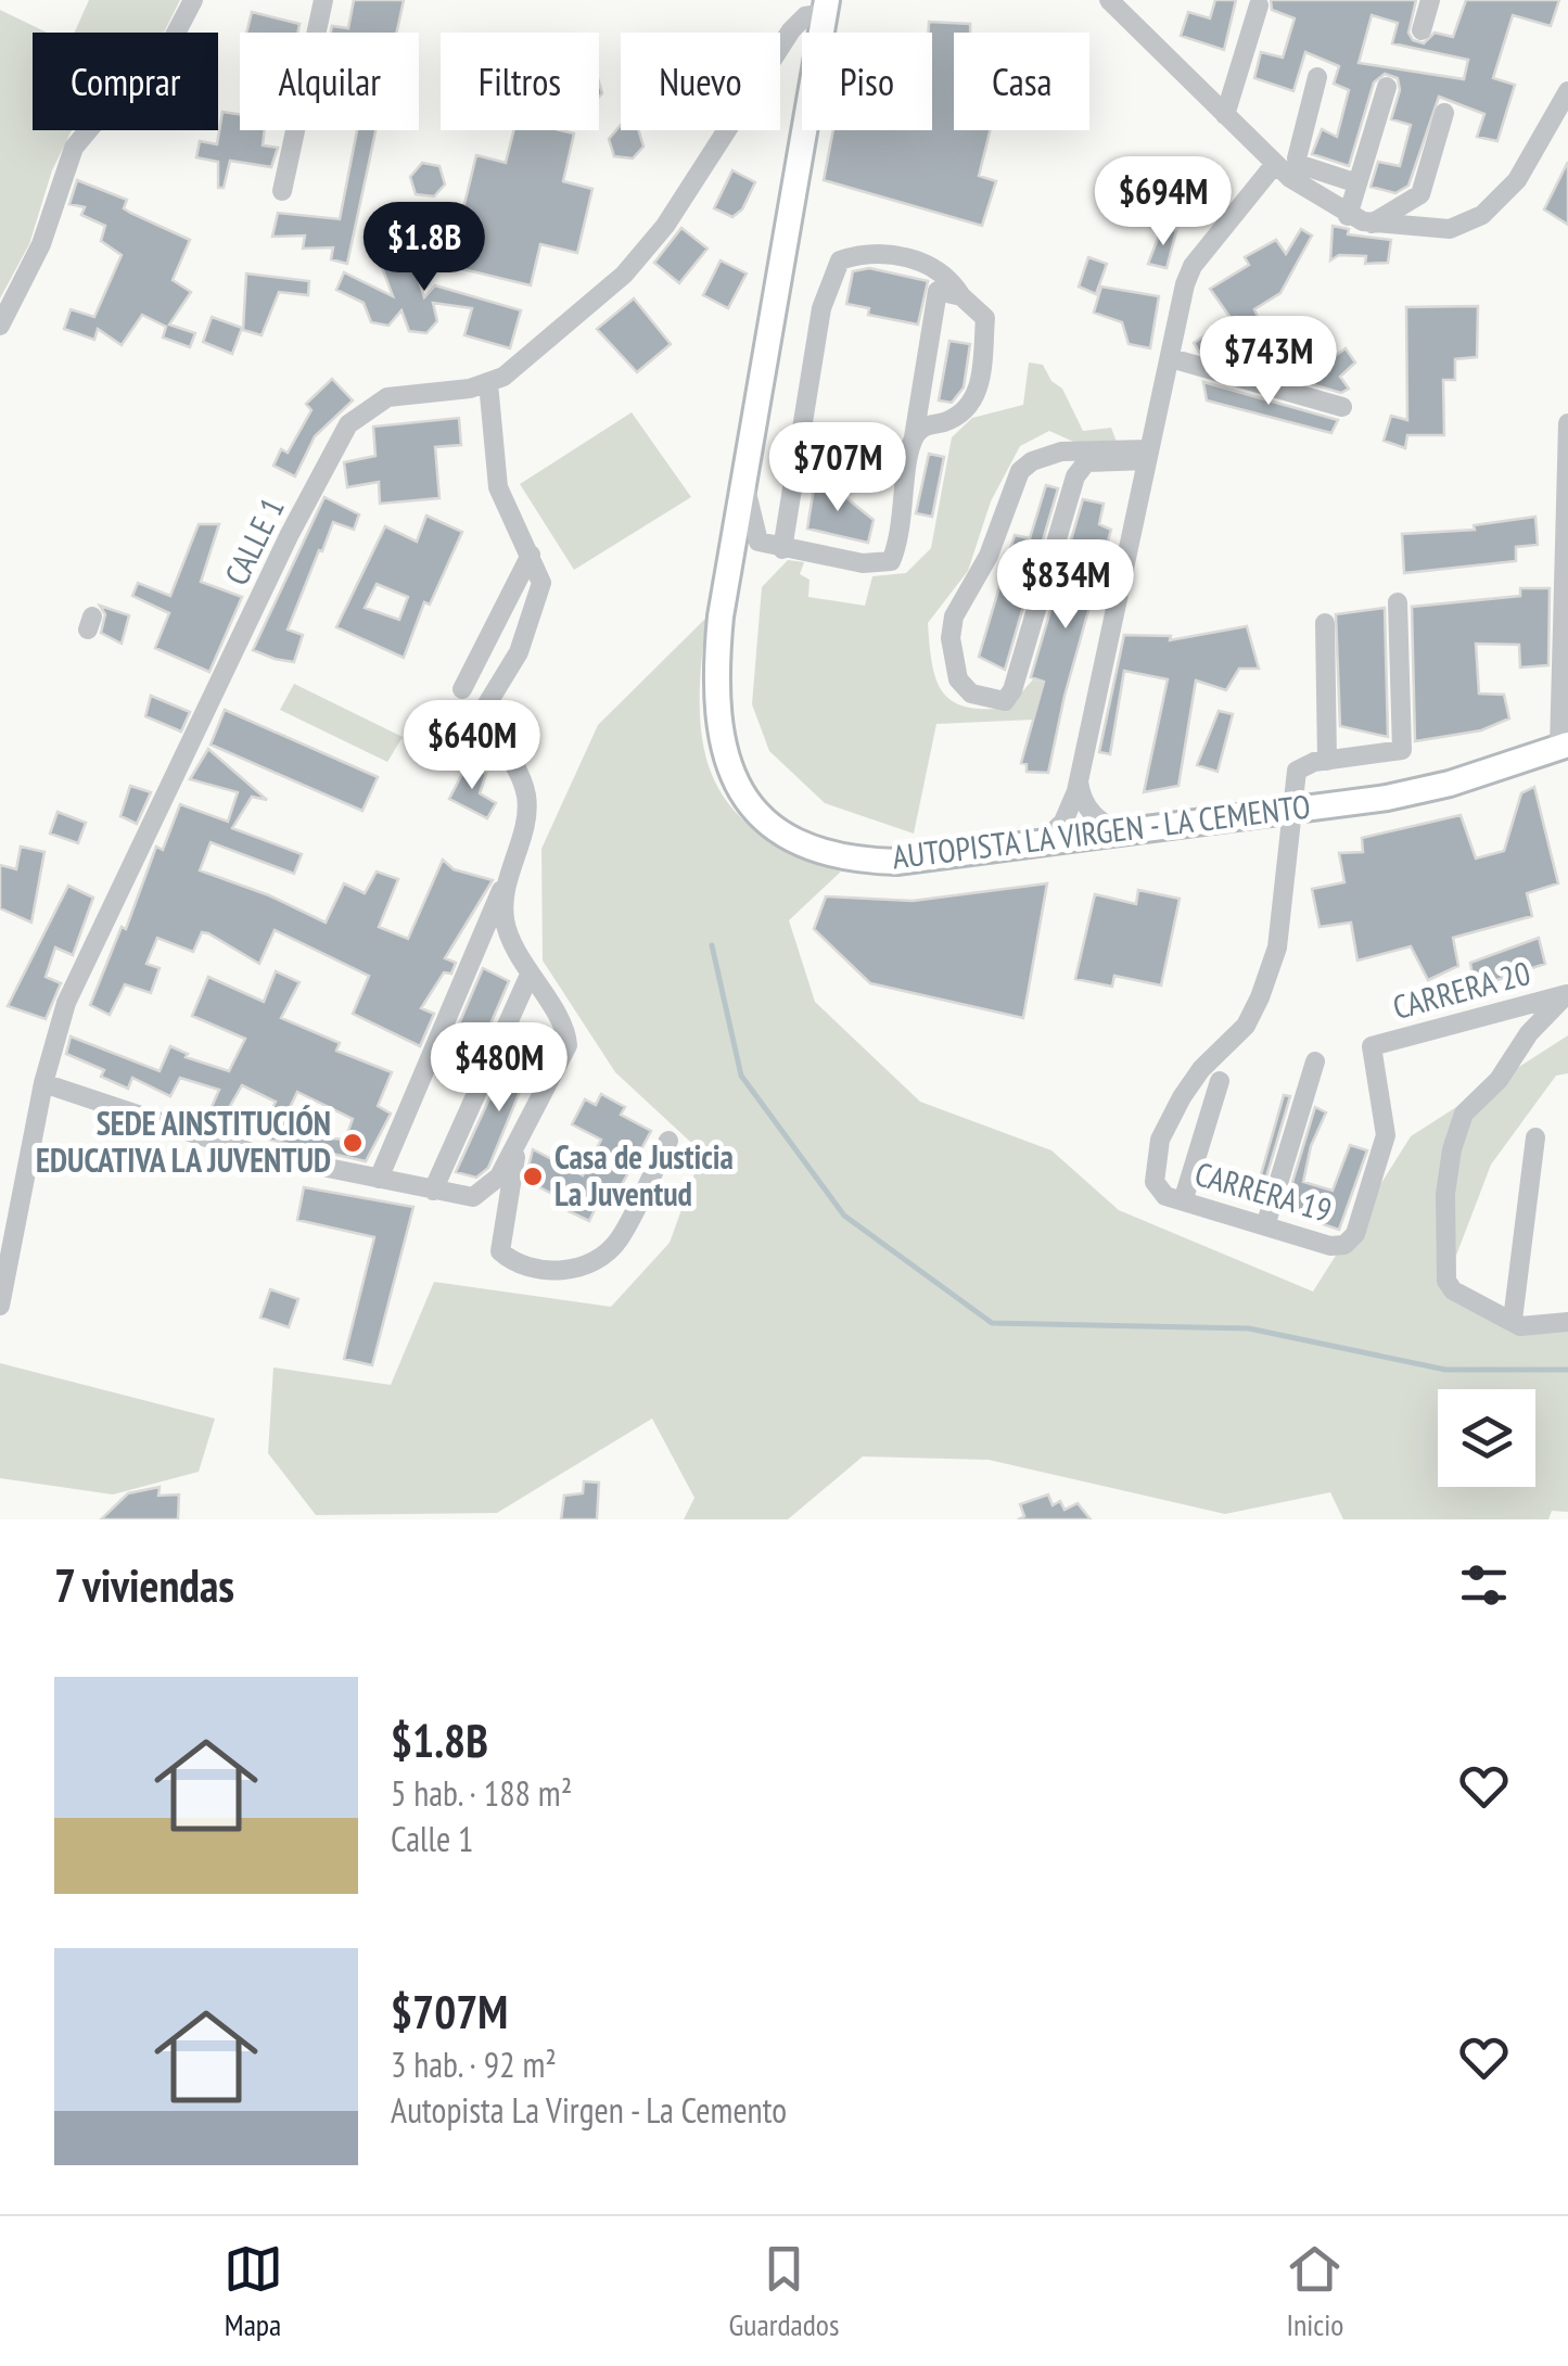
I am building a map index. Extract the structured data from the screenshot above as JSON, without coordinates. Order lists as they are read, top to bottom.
{
  "streets": {
    "main road": ["AUTOPISTA LA VIRGEN - LA CEMENTO"],
    "street": ["CALLE 1", "CARRERA 20", "CARRERA 19"]
  },
  "crossings": [
    ["CALLE 1", "AUTOPISTA LA VIRGEN - LA CEMENTO"],
    ["CARRERA 20", "CARRERA 19"]
  ],
  "places": ["SEDE AINSTITUCIÓN EDUCATIVA LA JUVENTUD", "Casa de Justicia La Juventud"],
  "page": {
    "chip": [
      "Comprar",
      "Alquilar",
      "Filtros",
      "Nuevo",
      "Piso",
      "Casa"
    ],
    "price": [
      "$694M",
      "$1.8B",
      "$743M",
      "$707M",
      "$834M",
      "$640M",
      "$480M"
    ],
    "heading": "7 viviendas",
    "list": [
      {
        "name": "$1.8B",
        "note": "5 hab. · 188 m² · Calle 1"
      },
      {
        "name": "$707M",
        "note": "3 hab. · 92 m² · Autopista La Virgen - La Cemento"
      }
    ],
    "tabs": ["Mapa", "Guardados", "Inicio"]
  }
}
